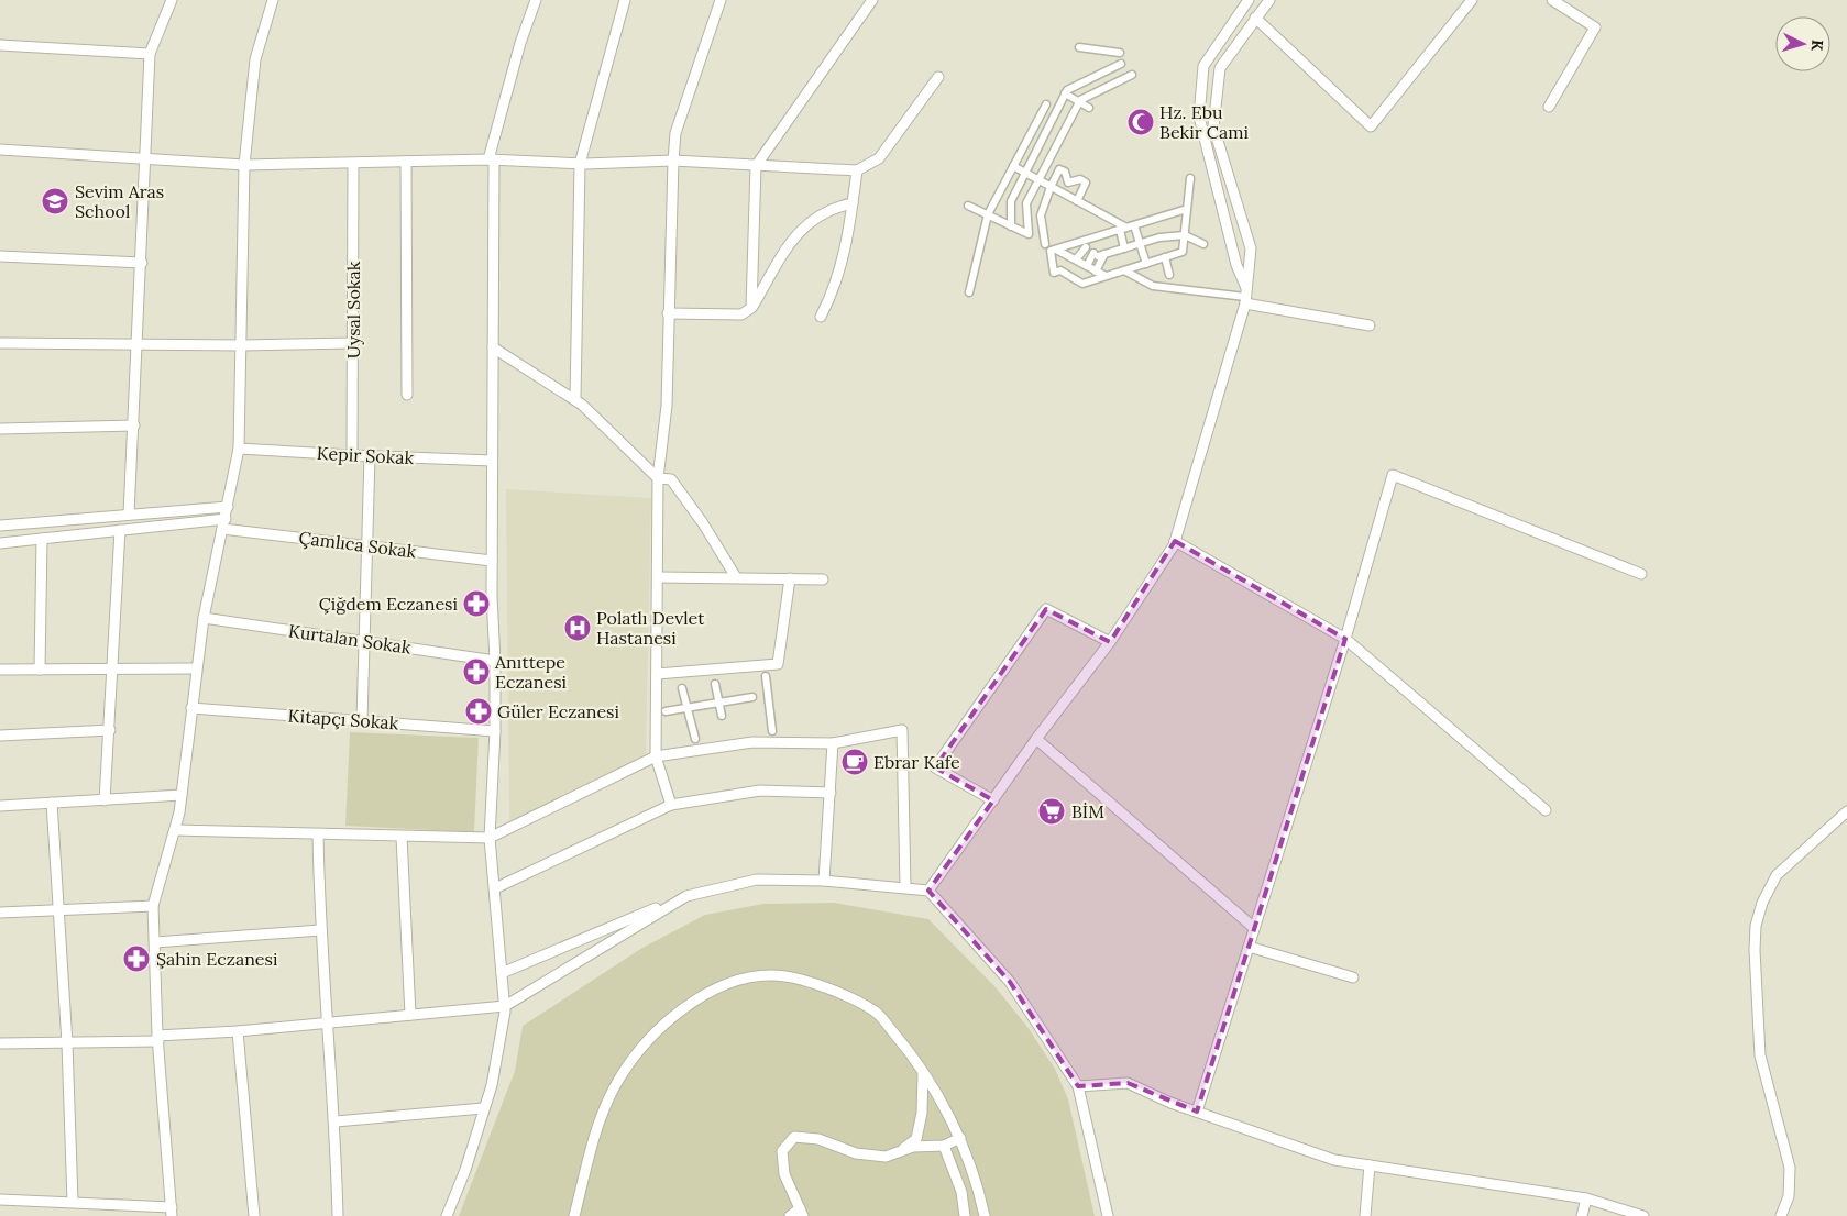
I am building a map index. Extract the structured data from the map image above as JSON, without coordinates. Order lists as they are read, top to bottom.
{
  "streets": {
    "street": [
      "Uysal Sokak",
      "Kepir Sokak",
      "Çamlıca Sokak",
      "Kurtalan Sokak",
      "Kitapçı Sokak"
    ]
  },
  "crossings": [
    ["Uysal Sokak", "Kepir Sokak"]
  ],
  "places": {
    "mosque": ["Hz. Ebu Bekir Cami"],
    "school or university": ["Sevim Aras School"],
    "pharmacy": [
      "Çiğdem Eczanesi",
      "Anıttepe Eczanesi",
      "Güler Eczanesi",
      "Şahin Eczanesi"
    ],
    "hospital": ["Polatlı Devlet Hastanesi"],
    "cafe": ["Ebrar Kafe"],
    "supermarket": ["BİM"]
  },
  "north": "right"
}
